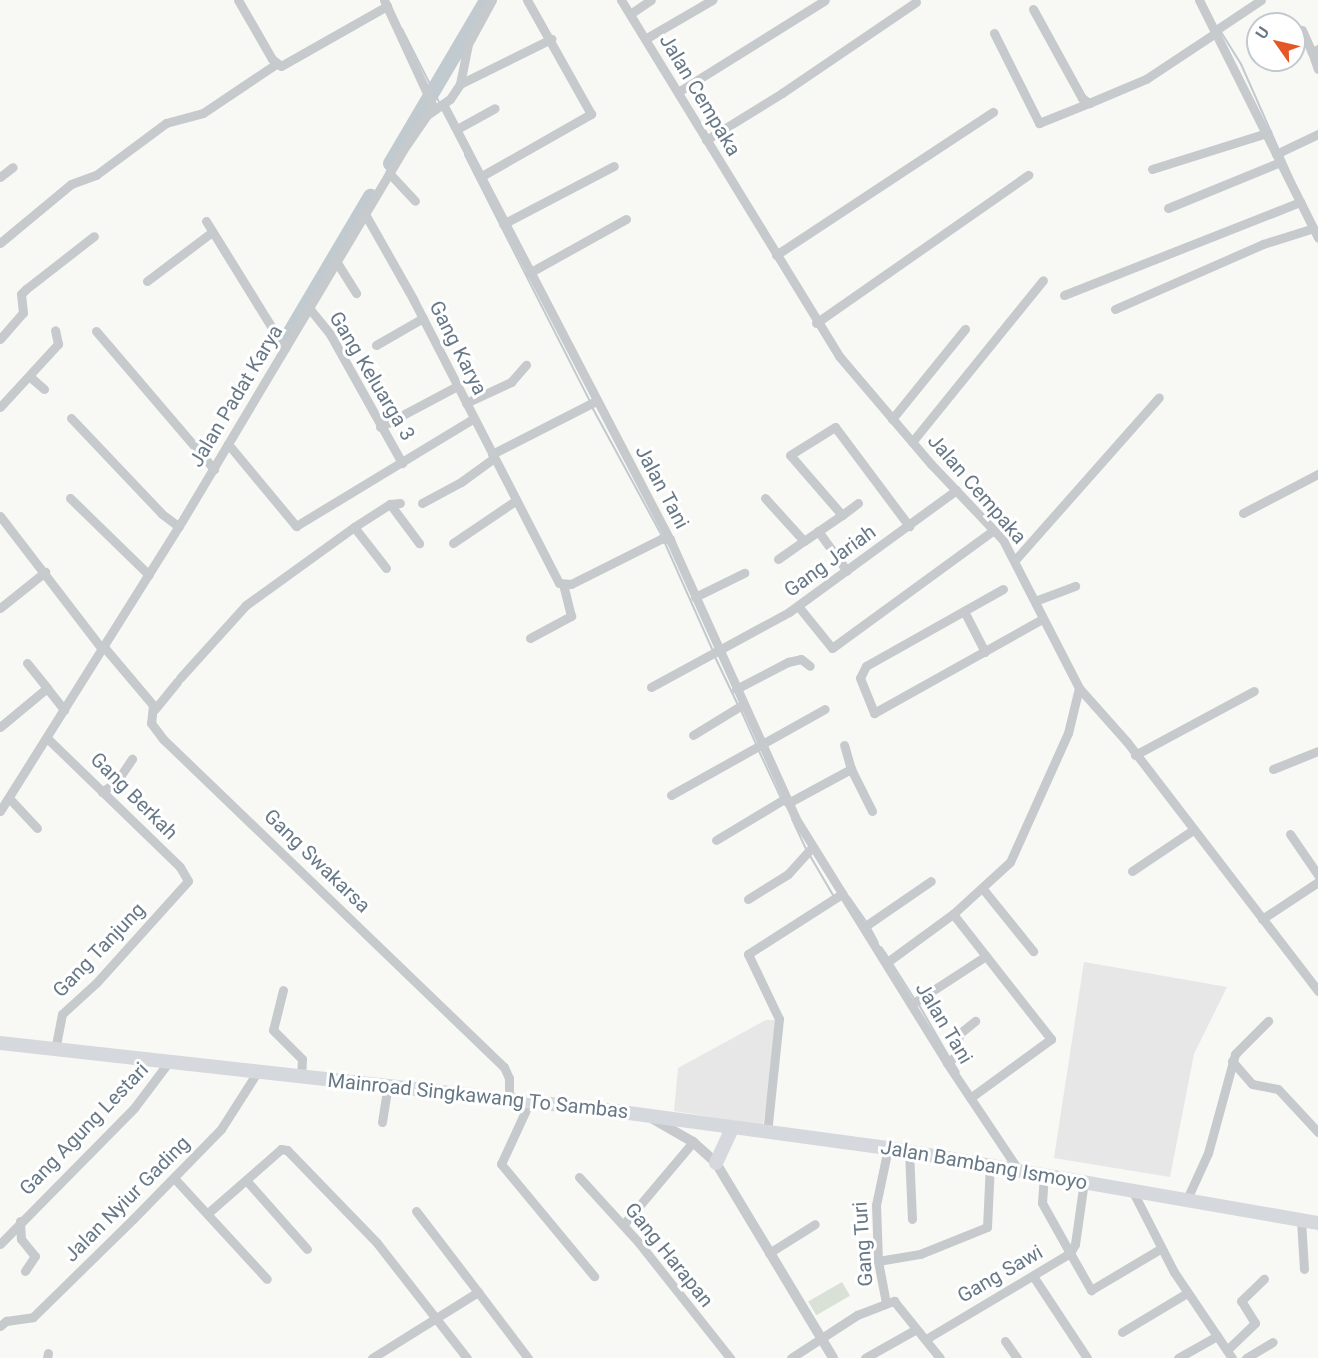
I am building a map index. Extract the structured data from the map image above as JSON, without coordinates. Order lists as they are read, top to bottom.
{
  "streets": {
    "main road": ["Mainroad Singkawang To Sambas", "Jalan Bambang Ismoyo"],
    "street": [
      "Jalan Cempaka",
      "Gang Karya",
      "Gang Keluarga 3",
      "Jalan Padat Karya",
      "Jalan Tani",
      "Gang Jariah",
      "Gang Berkah",
      "Gang Swakarsa",
      "Gang Tanjung",
      "Gang Agung Lestari",
      "Jalan Nyiur Gading",
      "Gang Turi",
      "Gang Harapan",
      "Gang Sawi"
    ]
  },
  "crossings": [
    ["Jalan Cempaka", "Gang Jariah"],
    ["Gang Karya", "Jalan Padat Karya"],
    ["Gang Keluarga 3", "Jalan Padat Karya"],
    ["Jalan Padat Karya", "Jalan Tani"],
    ["Jalan Padat Karya", "Gang Berkah"],
    ["Jalan Padat Karya", "Gang Swakarsa"],
    ["Jalan Tani", "Gang Jariah"],
    ["Jalan Tani", "Jalan Bambang Ismoyo"],
    ["Gang Berkah", "Gang Tanjung"],
    ["Gang Swakarsa", "Mainroad Singkawang To Sambas"],
    ["Gang Tanjung", "Mainroad Singkawang To Sambas"],
    ["Mainroad Singkawang To Sambas", "Gang Agung Lestari"],
    ["Mainroad Singkawang To Sambas", "Jalan Bambang Ismoyo"],
    ["Mainroad Singkawang To Sambas", "Jalan Nyiur Gading"],
    ["Jalan Bambang Ismoyo", "Gang Turi"],
    ["Jalan Bambang Ismoyo", "Gang Sawi"],
    ["Gang Turi", "Gang Sawi"]
  ],
  "north": "top left"
}
